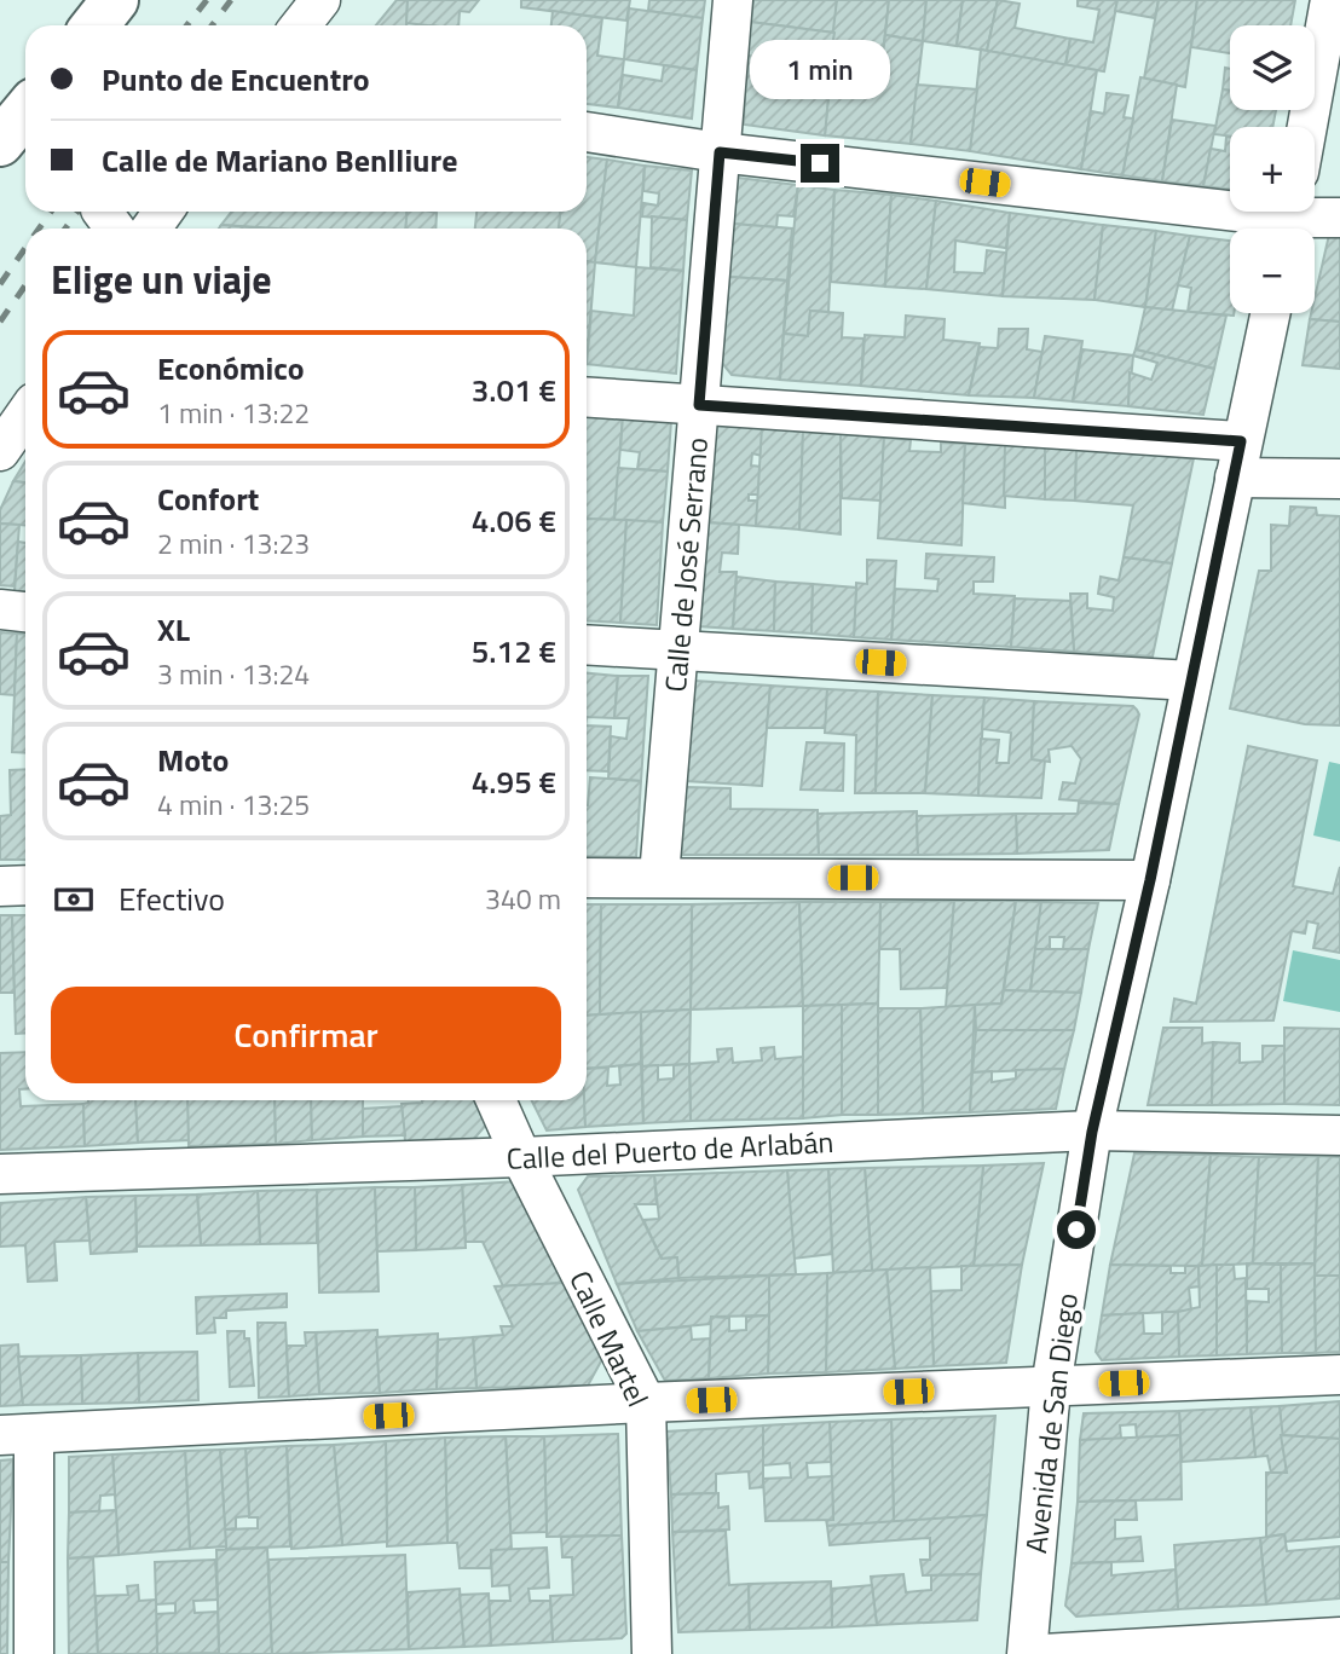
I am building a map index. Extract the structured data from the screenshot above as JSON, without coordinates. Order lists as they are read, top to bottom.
{
  "streets": {
    "street": [
      "Calle de José Serrano",
      "Calle del Puerto de Arlabán",
      "Calle Martel",
      "Avenida de San Diego"
    ]
  },
  "crossings": [
    ["Calle del Puerto de Arlabán", "Calle Martel"],
    ["Calle del Puerto de Arlabán", "Avenida de San Diego"]
  ],
  "page": {
    "map_buttons": ["+", "−"],
    "banner": ["Punto de Encuentro", "Calle de Mariano Benlliure"],
    "bubble": "1 min",
    "heading": "Elige un viaje",
    "list": [
      {
        "name": "Económico",
        "note": "1 min · 13:22",
        "value": "3.01 €"
      },
      {
        "name": "Confort",
        "note": "2 min · 13:23",
        "value": "4.06 €"
      },
      {
        "name": "XL",
        "note": "3 min · 13:24",
        "value": "5.12 €"
      },
      {
        "name": "Moto",
        "note": "4 min · 13:25",
        "value": "4.95 €"
      }
    ],
    "pay": ["Efectivo", "340 m"],
    "buttons": "Confirmar"
  }
}
